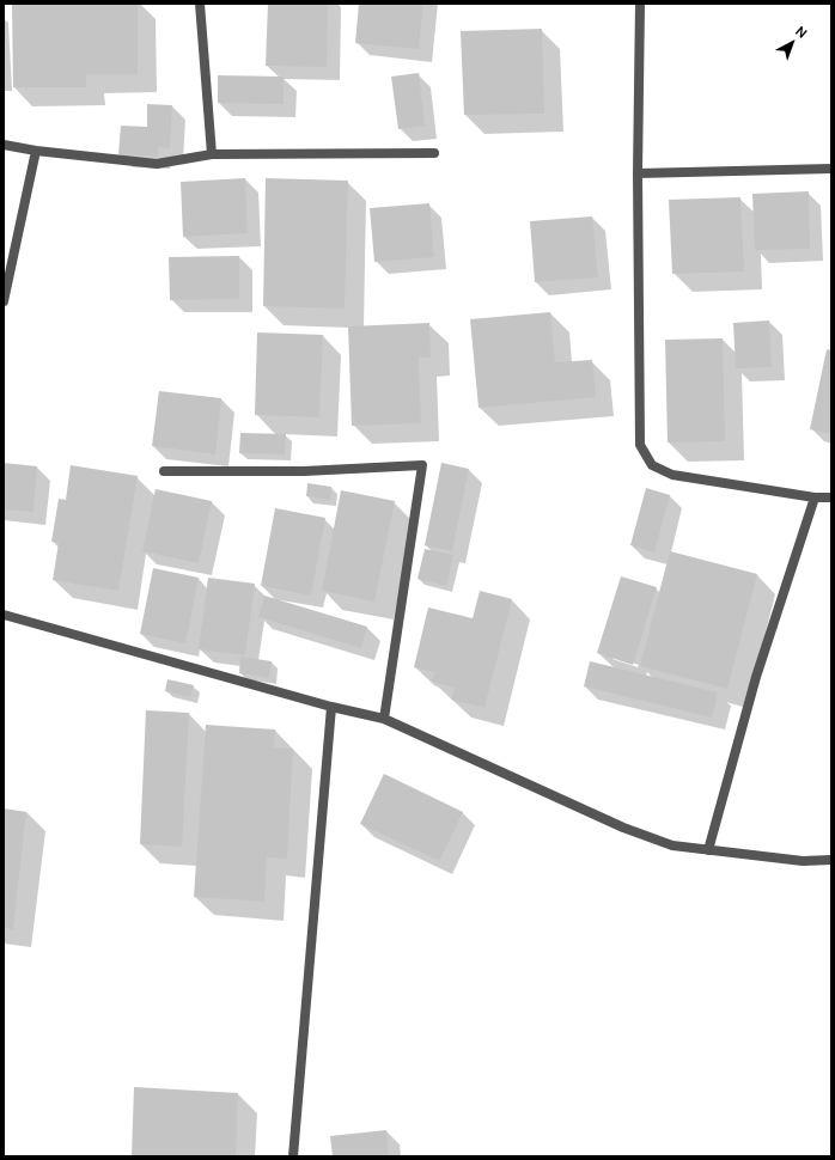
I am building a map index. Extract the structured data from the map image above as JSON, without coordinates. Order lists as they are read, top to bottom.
{
  "north": "top right"
}
